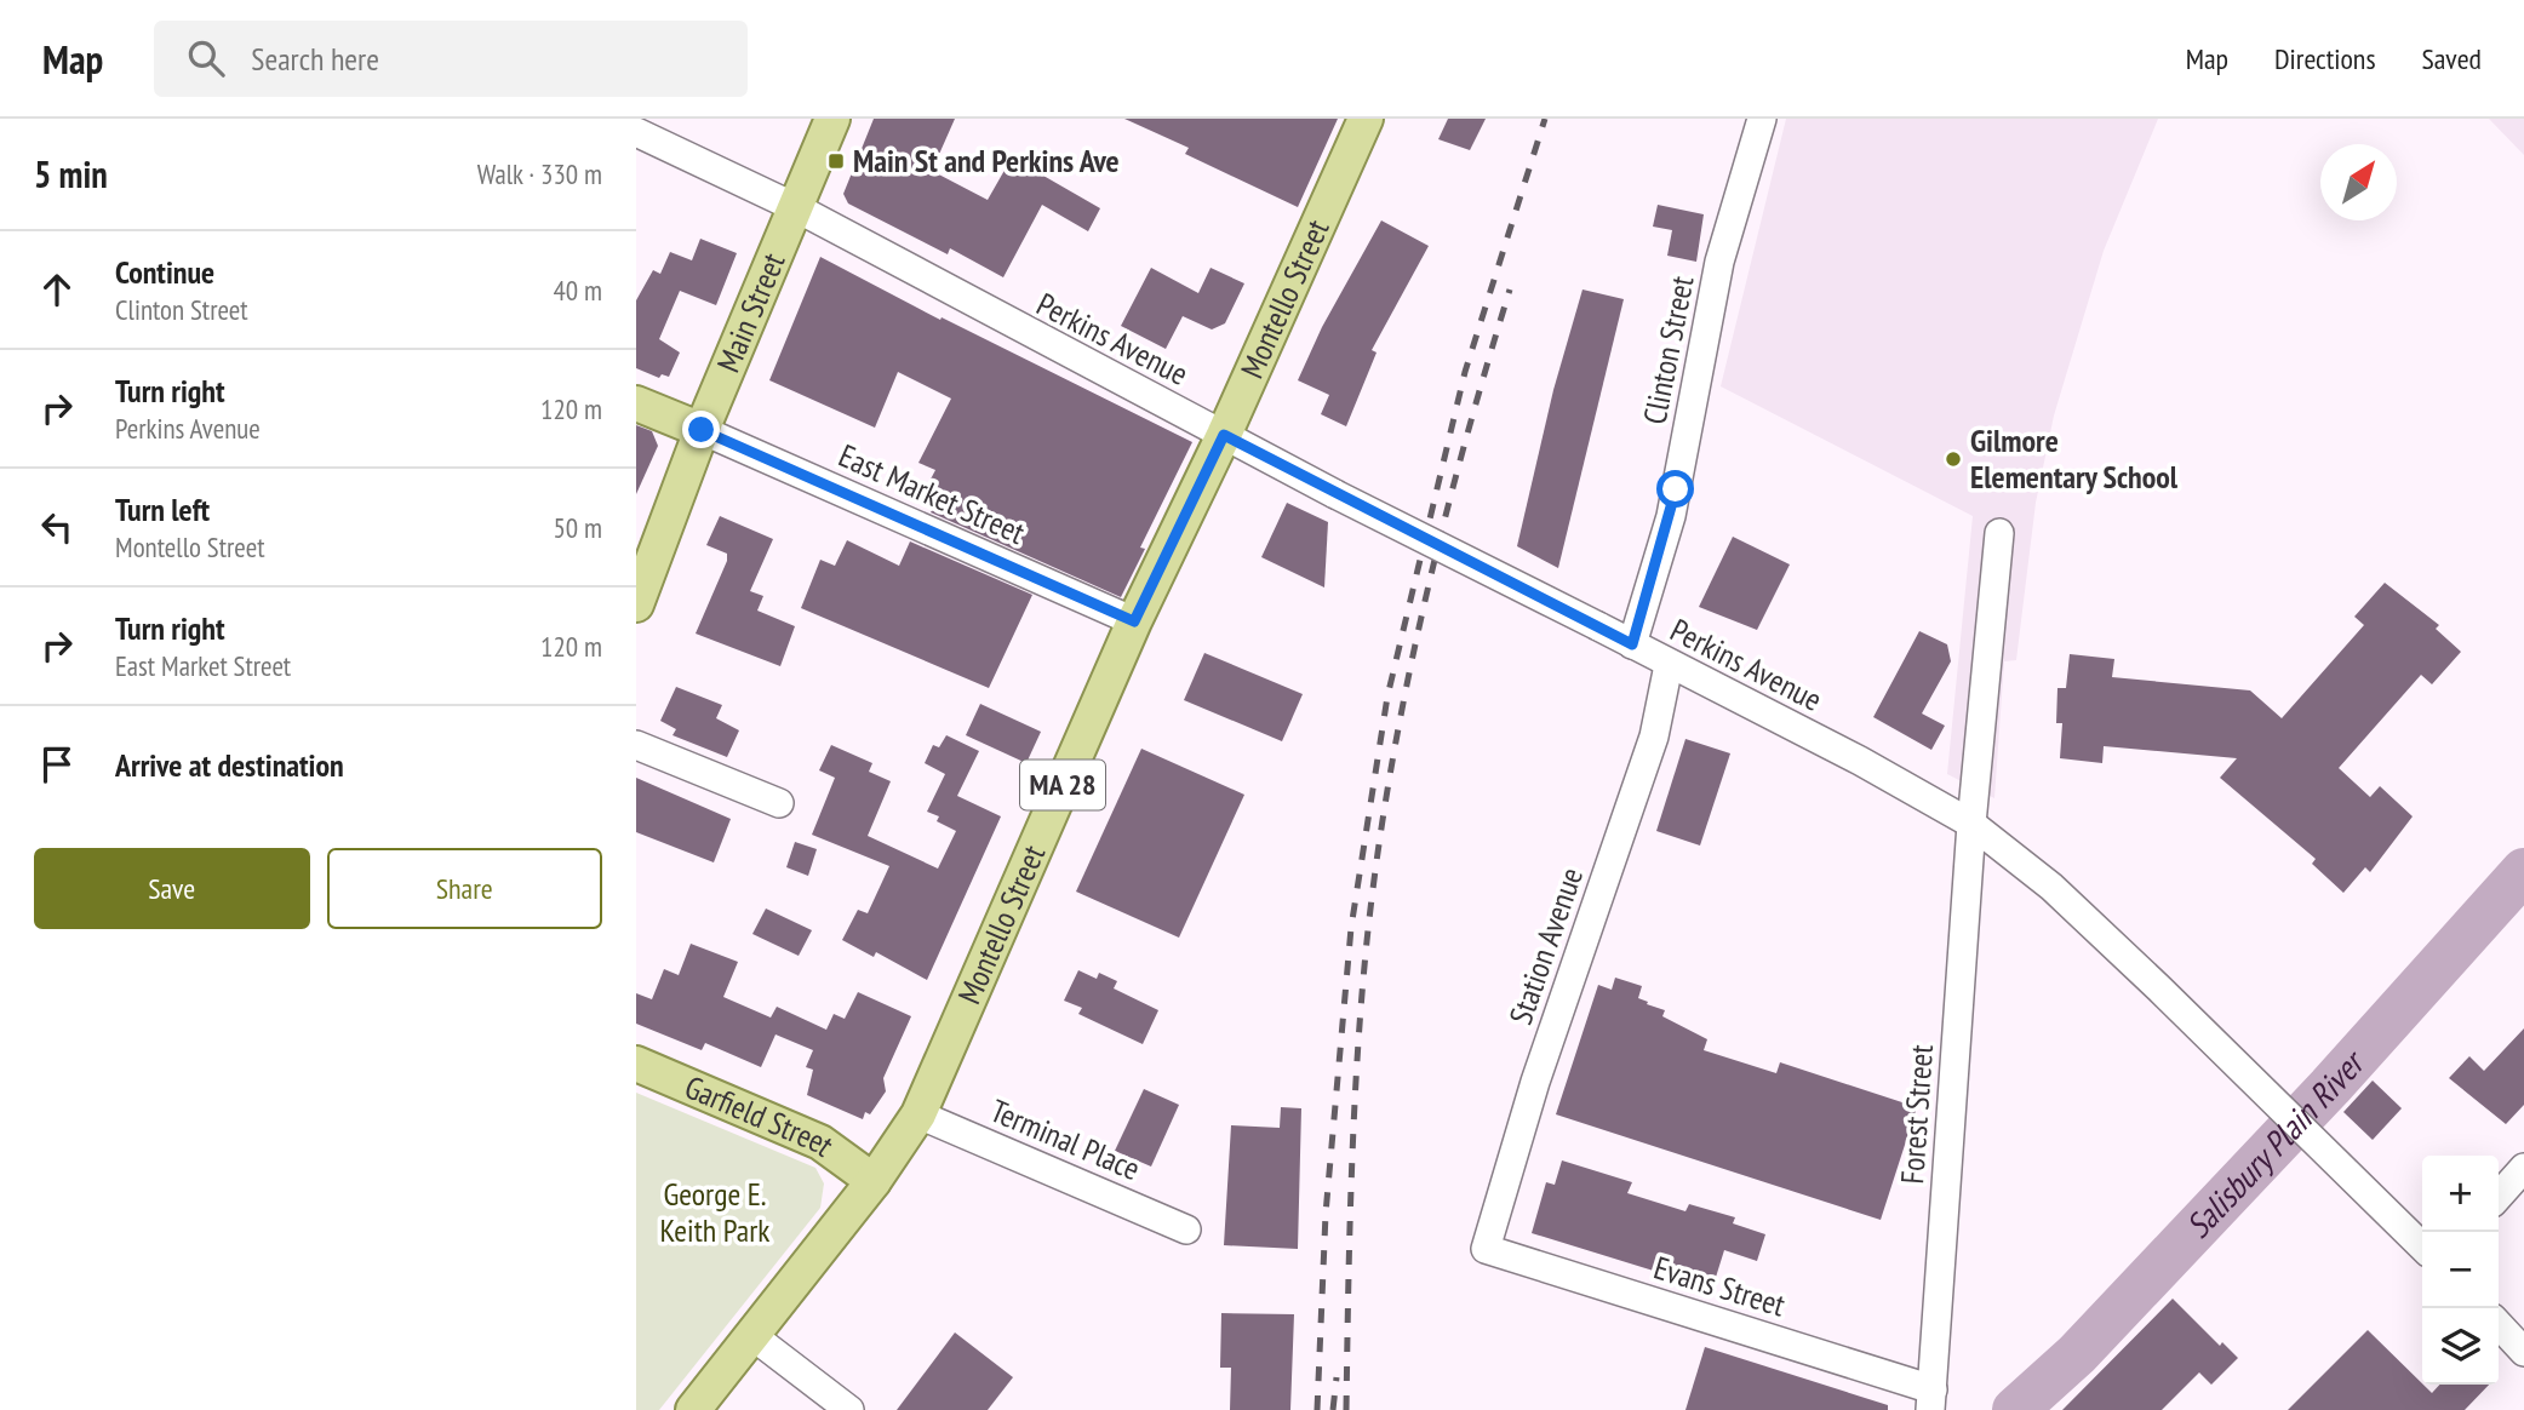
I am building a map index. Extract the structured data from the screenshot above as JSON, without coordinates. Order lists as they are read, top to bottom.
{
  "streets": {
    "main road": [
      "Montello Street",
      "Main Street",
      "MA 28",
      "Garfield Street"
    ],
    "street": [
      "Perkins Avenue",
      "Clinton Street",
      "East Market Street",
      "Station Avenue",
      "Forest Street",
      "Terminal Place",
      "Evans Street"
    ]
  },
  "crossings": [
    ["Montello Street", "Perkins Avenue"],
    ["Montello Street", "East Market Street"],
    ["Montello Street", "Garfield Street"],
    ["Montello Street", "Terminal Place"],
    ["Main Street", "Perkins Avenue"],
    ["Main Street", "East Market Street"],
    ["Perkins Avenue", "Clinton Street"],
    ["Perkins Avenue", "Station Avenue"],
    ["Perkins Avenue", "Forest Street"],
    ["Station Avenue", "Evans Street"],
    ["Forest Street", "Evans Street"]
  ],
  "water": ["Salisbury Plain River"],
  "parks": ["George E. Keith Park"],
  "places": {
    "transit": ["Main St and Perkins Ave"],
    "other": ["Gilmore Elementary School"]
  },
  "north": "top right",
  "page": {
    "header": "Map",
    "search": "Search here",
    "nav": ["Map", "Directions", "Saved"],
    "heading": ["5 min", "Walk · 330 m"],
    "list": [
      ["Continue", "Clinton Street", "40 m"],
      ["Turn right", "Perkins Avenue", "120 m"],
      ["Turn left", "Montello Street", "50 m"],
      ["Turn right", "East Market Street", "120 m"],
      "Arrive at destination"
    ],
    "buttons": ["Save", "Share"],
    "map_buttons": ["+", "−"]
  }
}
